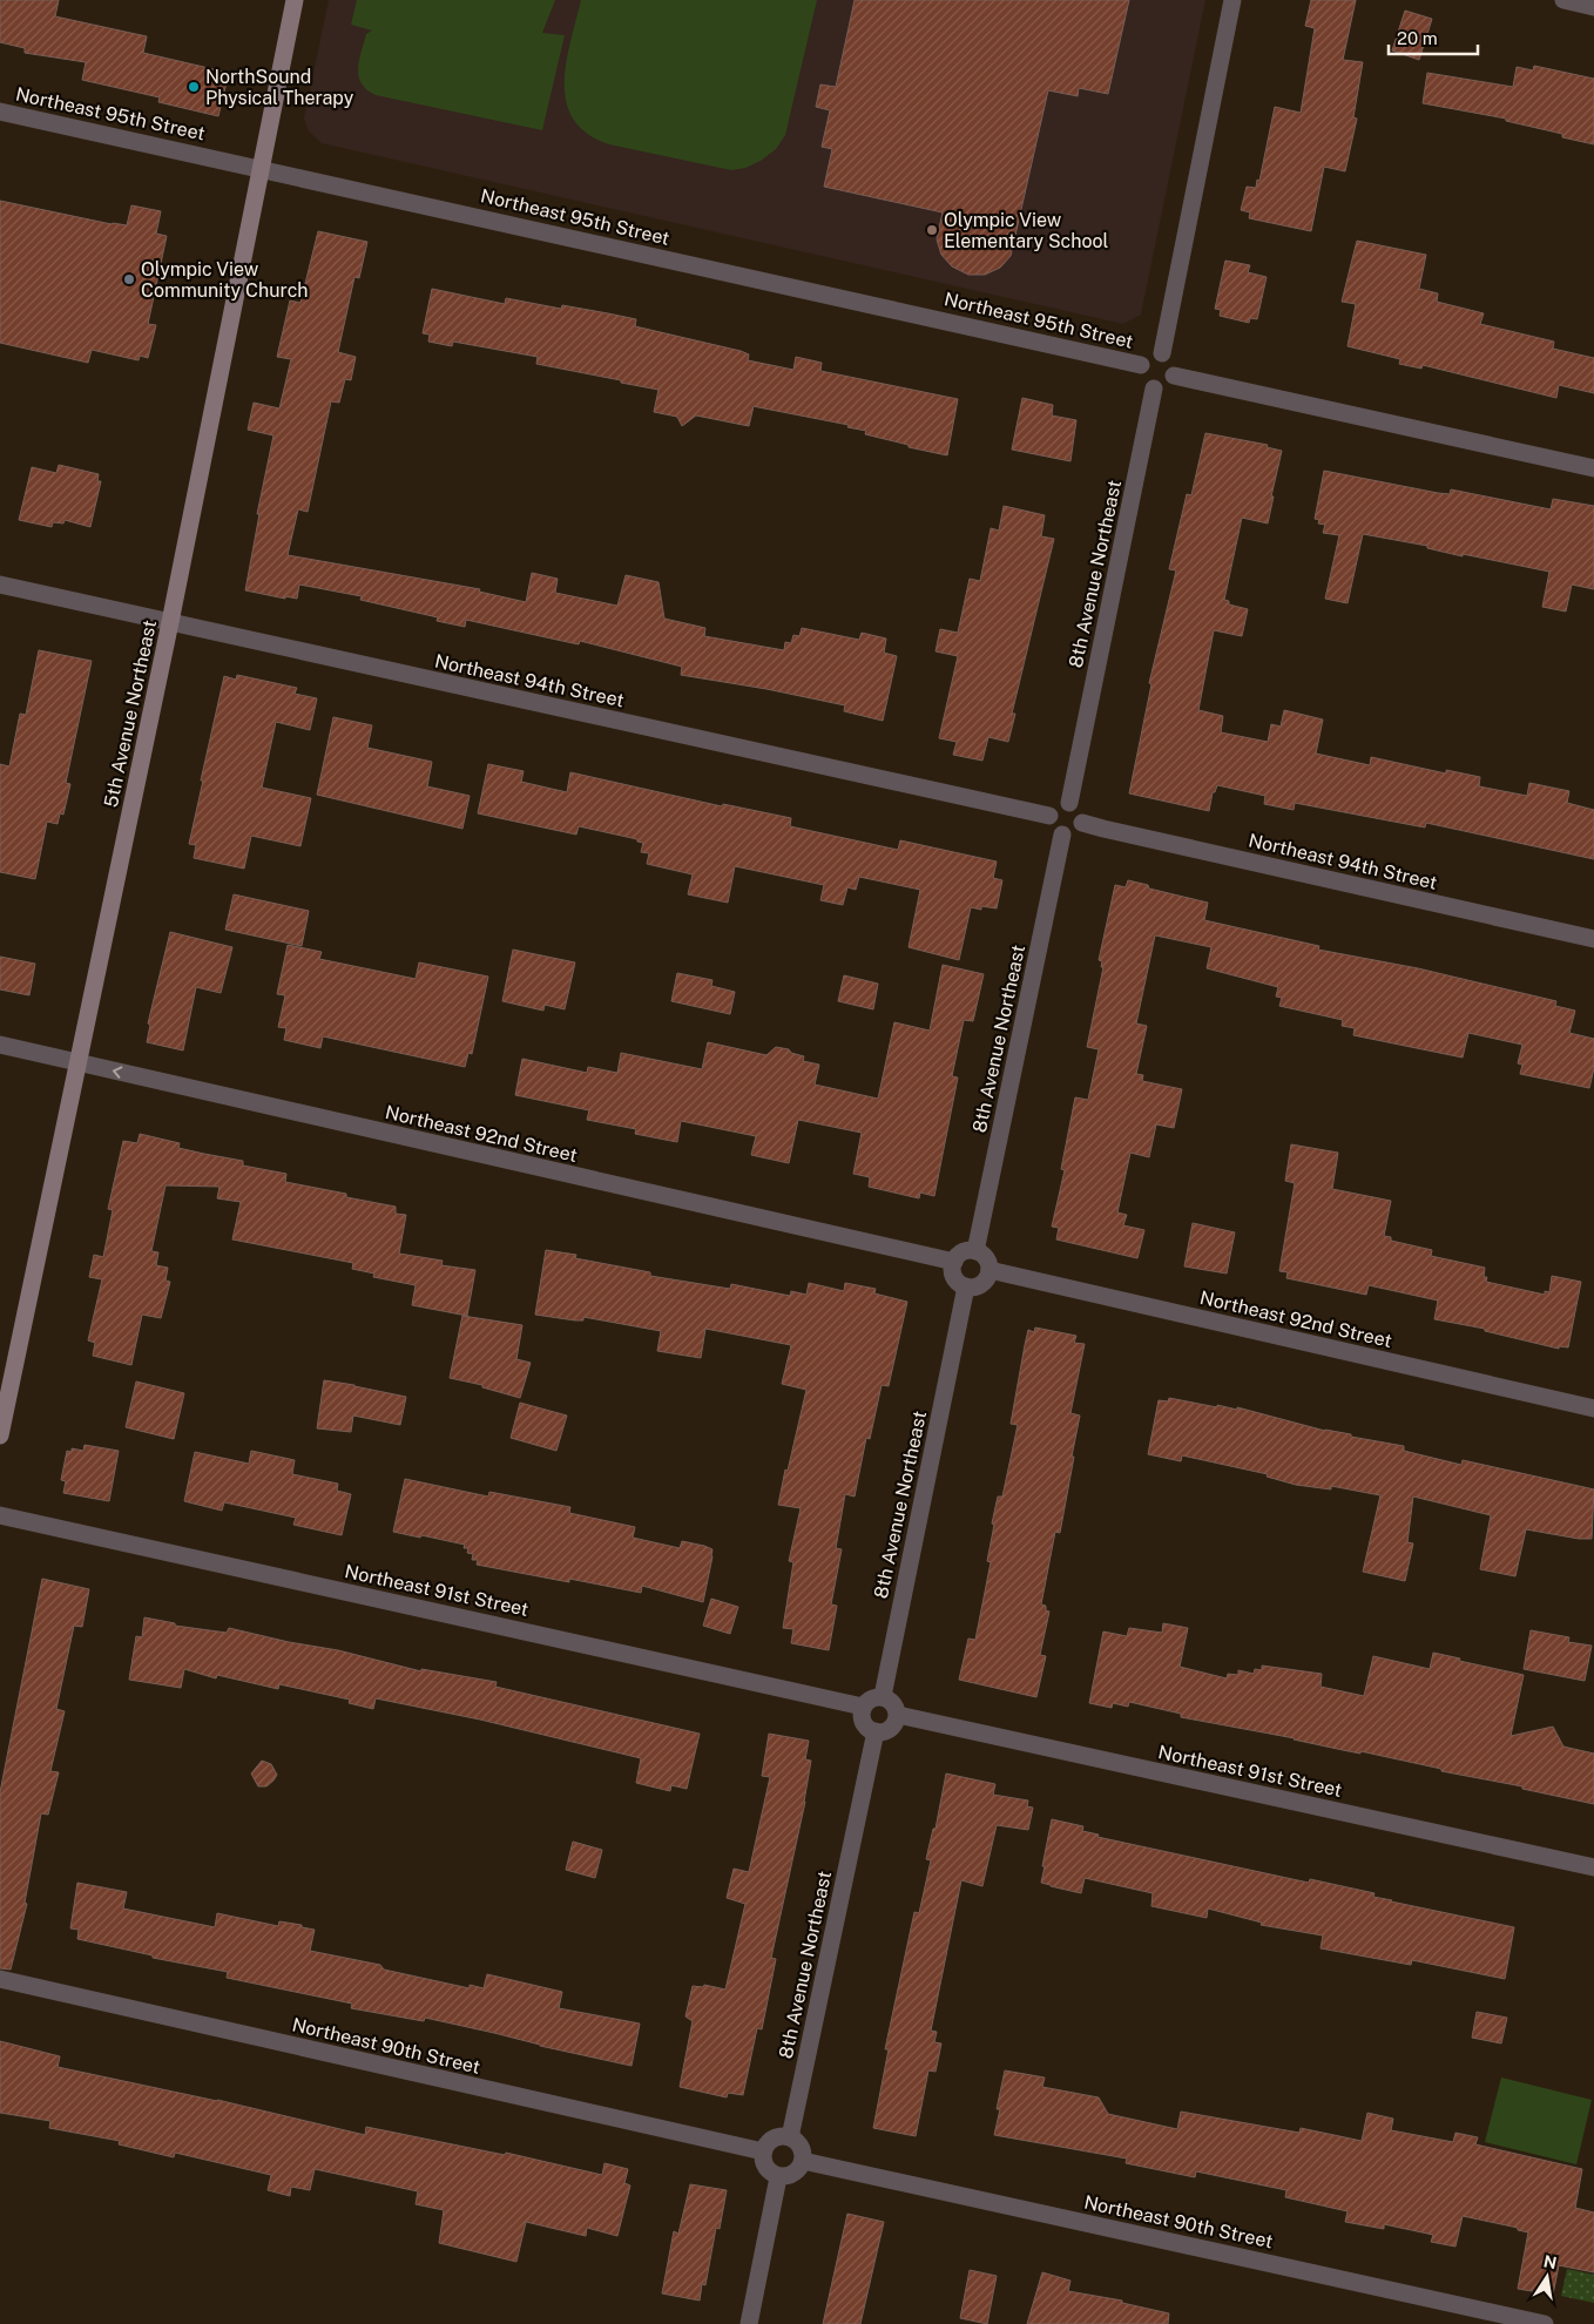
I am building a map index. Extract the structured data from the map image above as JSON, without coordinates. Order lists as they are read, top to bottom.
{
  "streets": {
    "main road": ["5th Avenue Northeast"],
    "street": [
      "Northeast 95th Street",
      "8th Avenue Northeast",
      "Northeast 94th Street",
      "Northeast 92nd Street",
      "Northeast 91st Street",
      "Northeast 90th Street"
    ]
  },
  "crossings": [
    ["Northeast 95th Street", "8th Avenue Northeast"],
    ["Northeast 95th Street", "5th Avenue Northeast"],
    ["8th Avenue Northeast", "Northeast 94th Street"],
    ["8th Avenue Northeast", "Northeast 92nd Street"],
    ["8th Avenue Northeast", "Northeast 91st Street"],
    ["8th Avenue Northeast", "Northeast 90th Street"],
    ["Northeast 94th Street", "5th Avenue Northeast"],
    ["5th Avenue Northeast", "Northeast 92nd Street"]
  ],
  "one_way": ["Northeast 92nd Street"],
  "places": ["NorthSound Physical Therapy", "Olympic View Elementary School", "Olympic View Community Church"],
  "scale_bar": "20 m",
  "north": "top"
}
